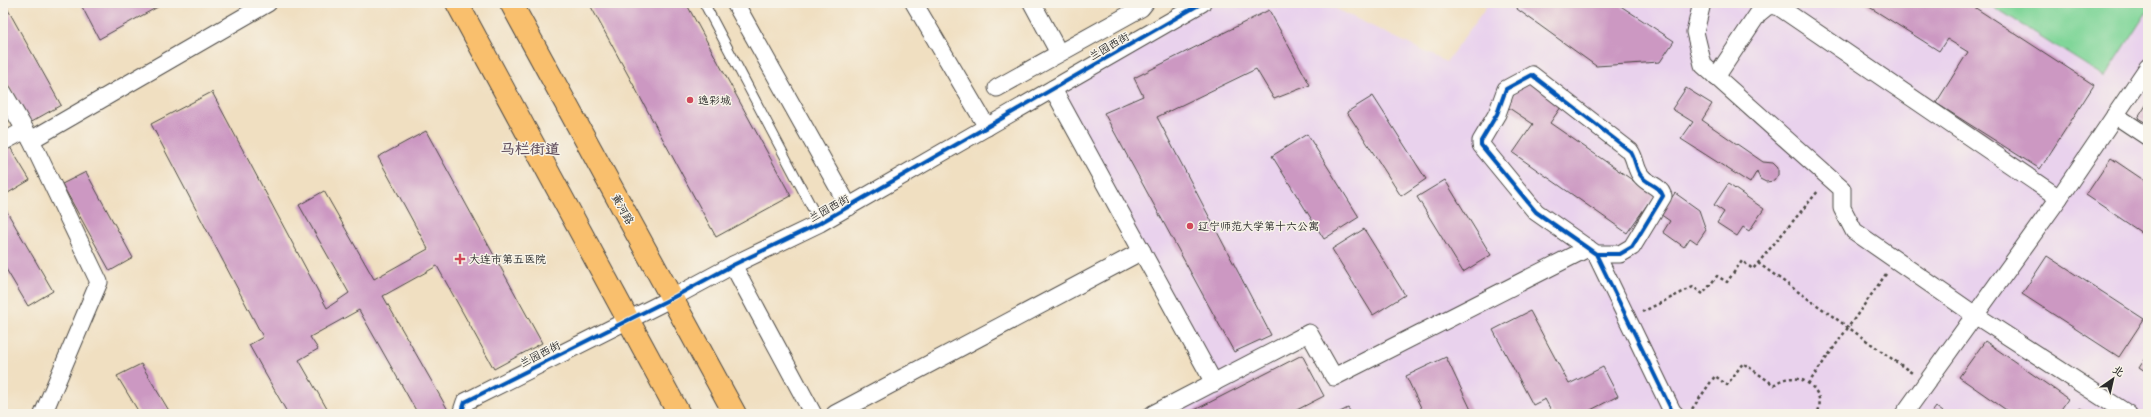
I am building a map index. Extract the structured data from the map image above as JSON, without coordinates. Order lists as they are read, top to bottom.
{
  "streets": {
    "main road": ["黄河路"],
    "street": ["兰园西街"]
  },
  "crossings": [
    ["兰园西街", "黄河路"]
  ],
  "districts": ["马栏街道"],
  "places": {
    "other": ["逸彩城", "辽宁师范大学第十六公寓"],
    "health": ["大连市第五医院"]
  },
  "north": "top right"
}
